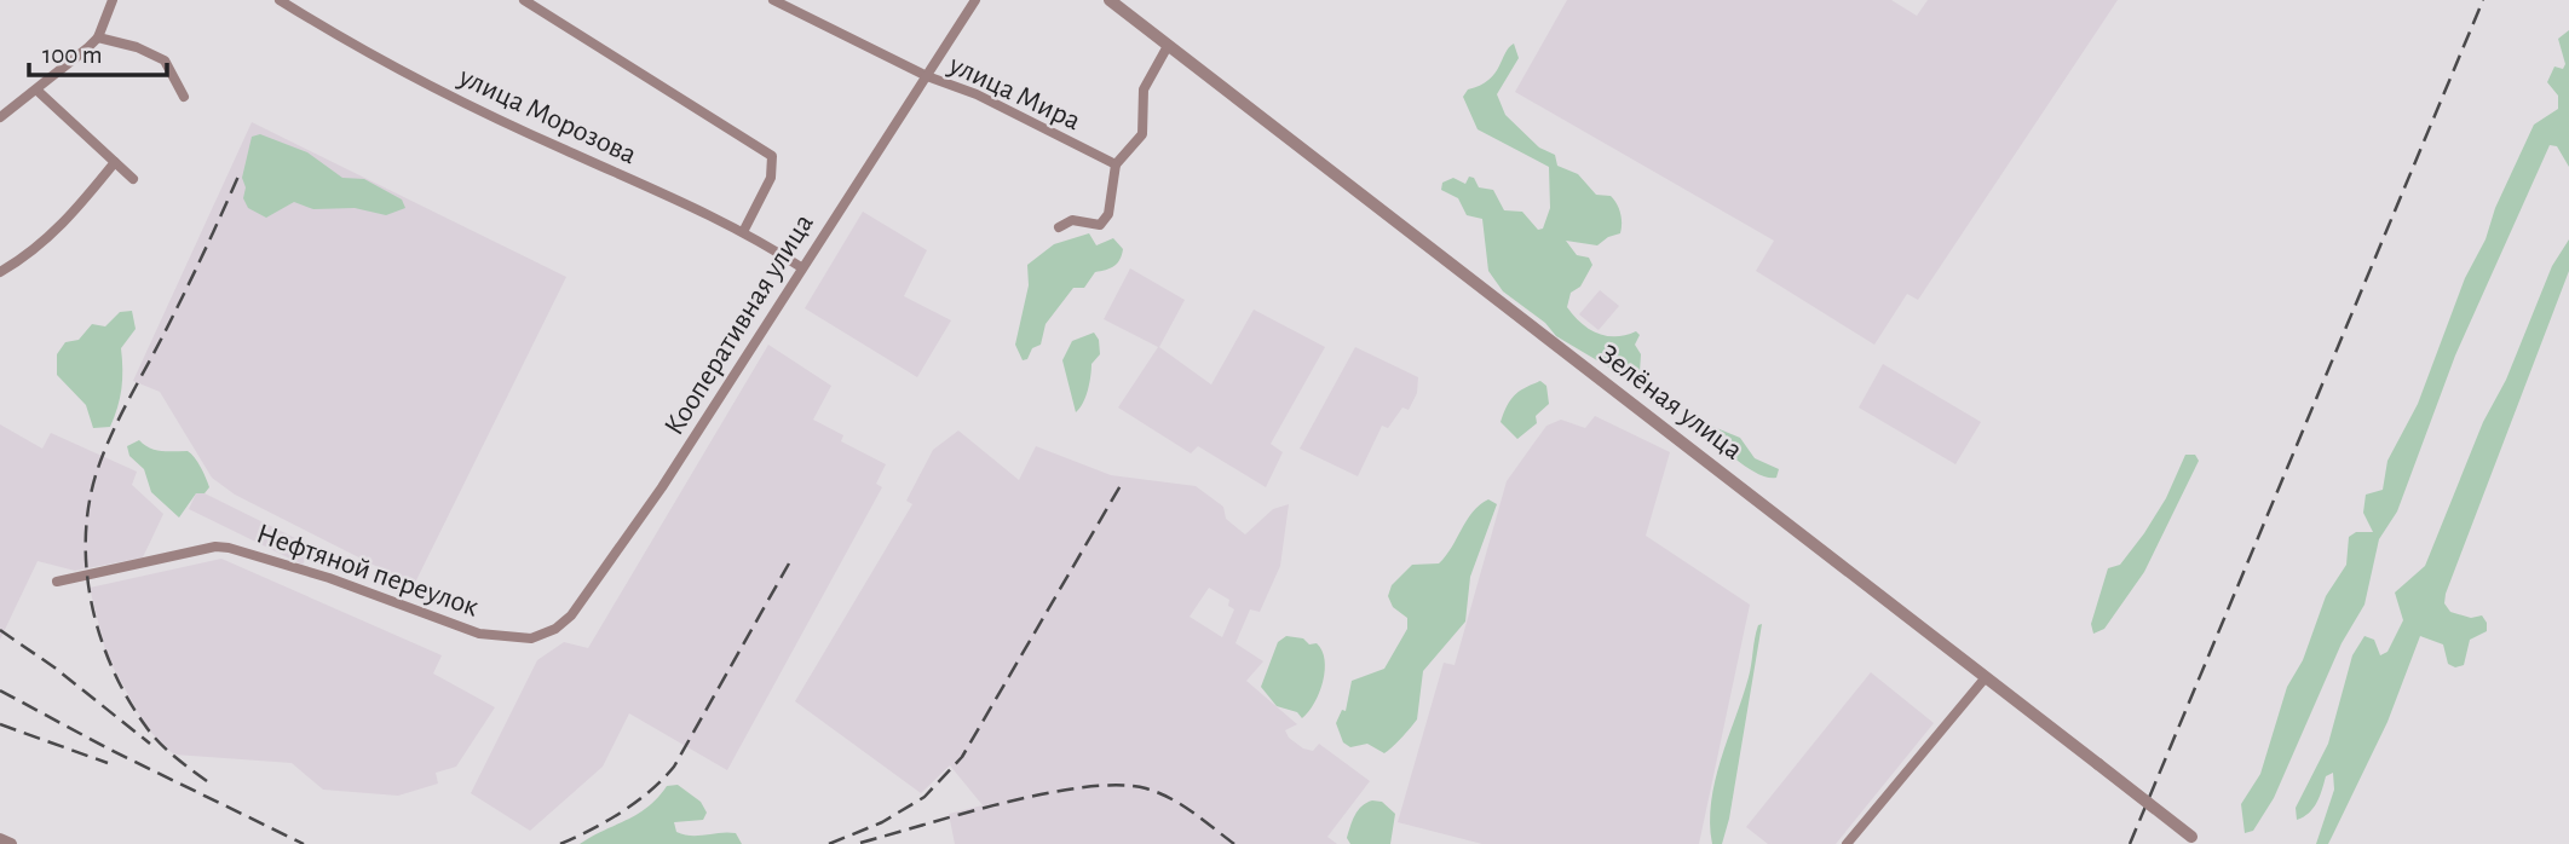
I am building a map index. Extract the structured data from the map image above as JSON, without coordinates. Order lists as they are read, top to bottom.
{
  "streets": {
    "street": [
      "улица Мира",
      "улица Морозова",
      "Кооперативная улица",
      "Зелёная улица",
      "Нефтяной переулок"
    ]
  },
  "crossings": [
    ["улица Мира", "Кооперативная улица"],
    ["улица Морозова", "Кооперативная улица"],
    ["Кооперативная улица", "Нефтяной переулок"]
  ],
  "scale_bar": "100 m"
}
